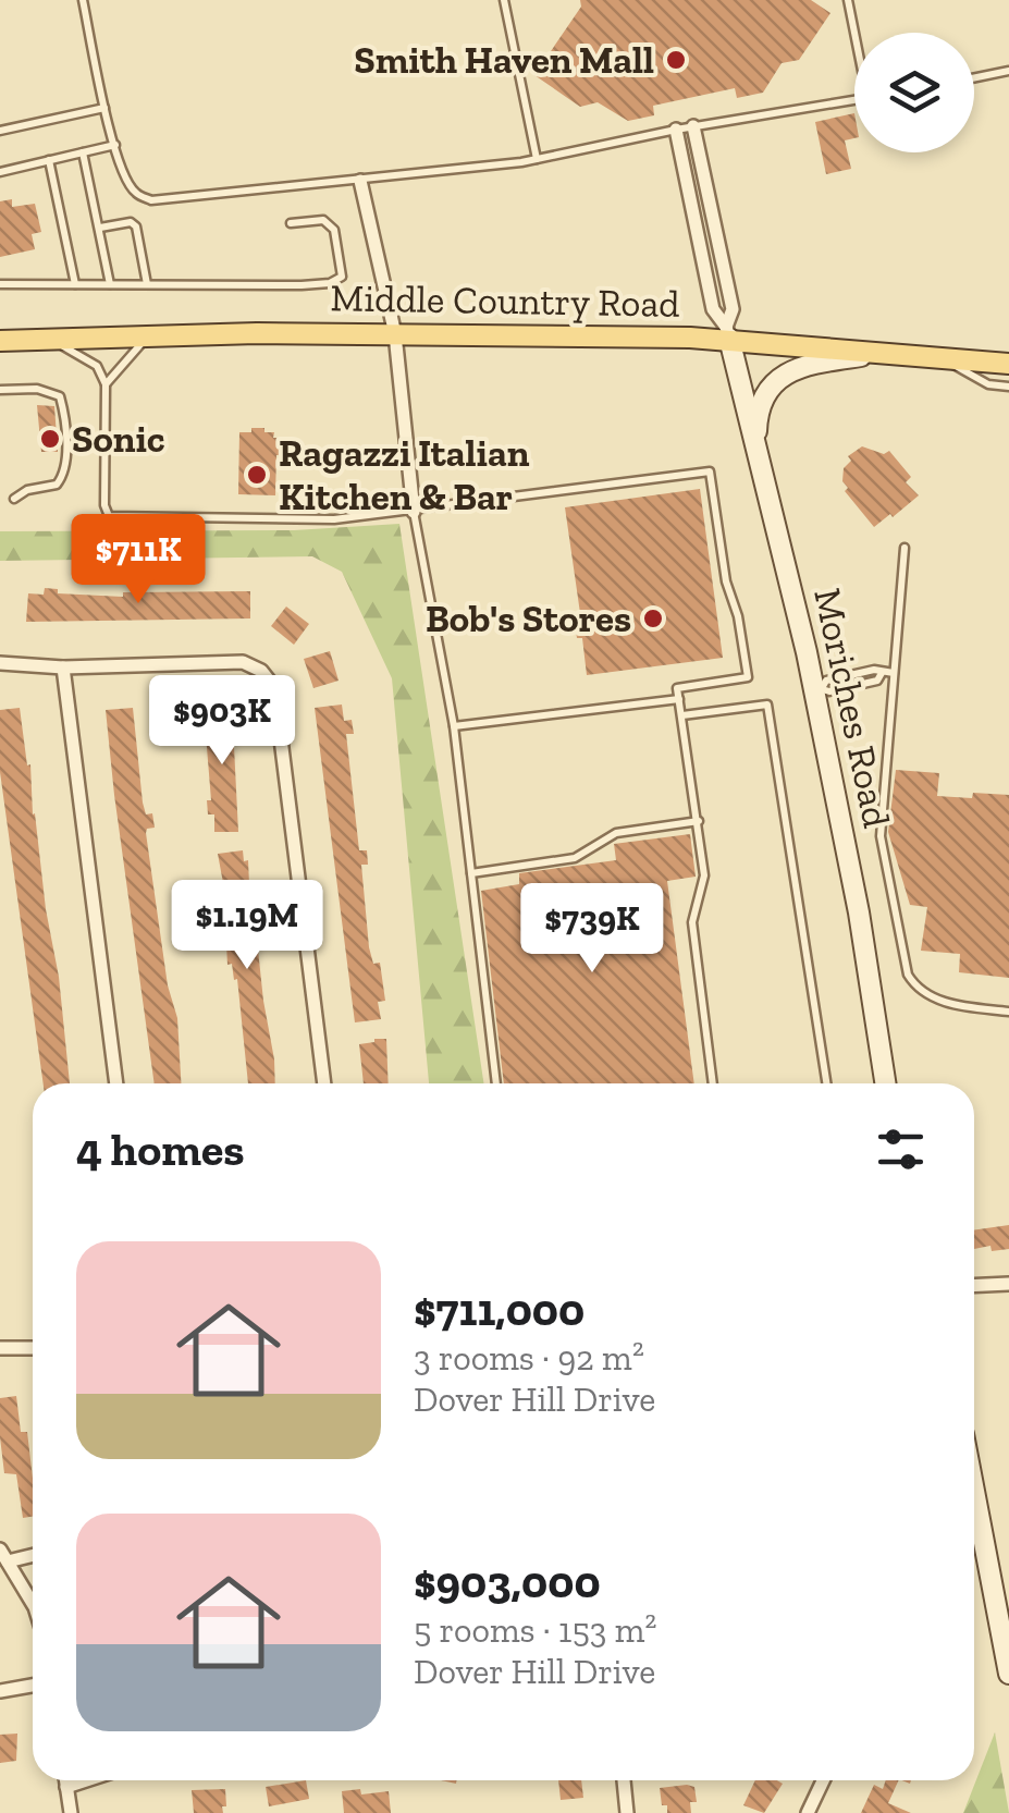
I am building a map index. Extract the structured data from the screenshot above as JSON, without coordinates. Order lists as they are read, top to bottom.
{
  "streets": {
    "main road": ["Middle Country Road"],
    "street": ["Moriches Road"]
  },
  "crossings": [
    ["Middle Country Road", "Moriches Road"]
  ],
  "places": [
    "Smith Haven Mall",
    "Sonic",
    "Ragazzi Italian Kitchen & Bar",
    "Bob's Stores"
  ],
  "page": {
    "price": [
      "$711K",
      "$903K",
      "$1.19M",
      "$739K"
    ],
    "heading": "4 homes",
    "list": [
      {
        "name": "$711,000",
        "note": "3 rooms · 92 m² · Dover Hill Drive"
      },
      {
        "name": "$903,000",
        "note": "5 rooms · 153 m² · Dover Hill Drive"
      }
    ]
  }
}
